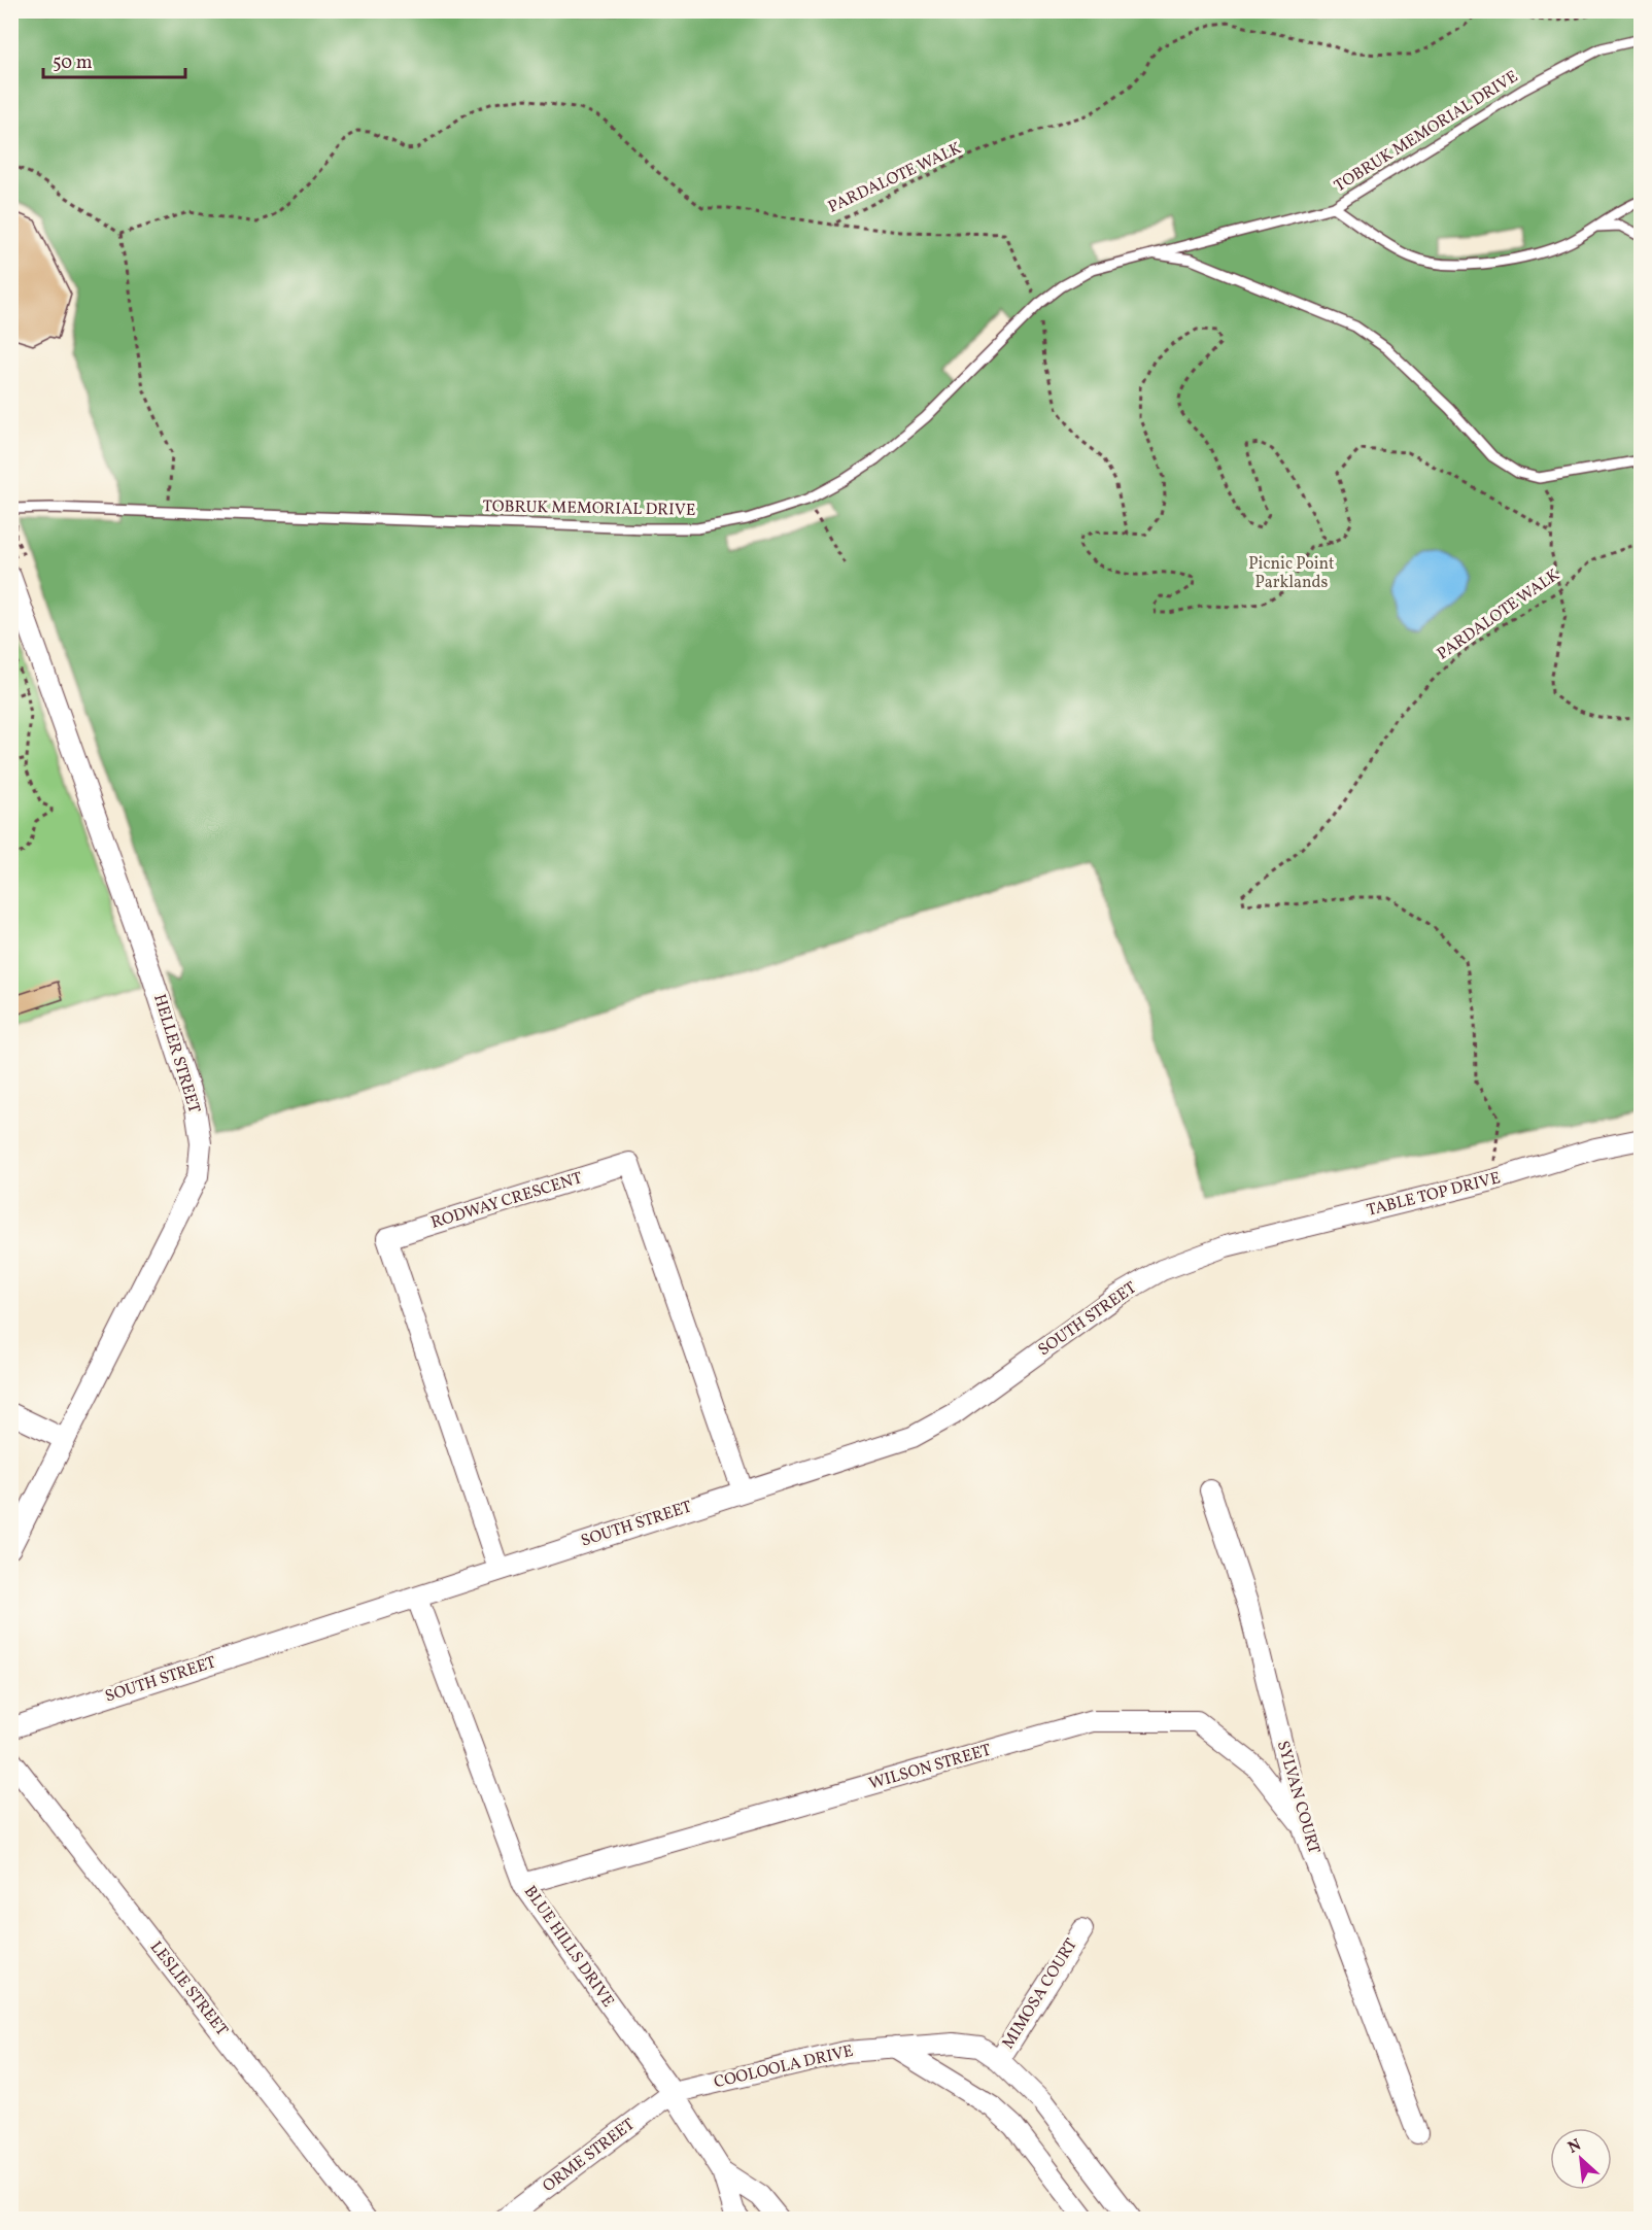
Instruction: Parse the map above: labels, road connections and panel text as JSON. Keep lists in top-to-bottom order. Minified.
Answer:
{"streets":{"street":["HELLER STREET","TABLE TOP DRIVE","RODWAY CRESCENT","SOUTH STREET","WILSON STREET","SYLVAN COURT","BLUE HILLS DRIVE","LESLIE STREET","MIMOSA COURT","COOLOOLA DRIVE","ORME STREET"],"lane":["TOBRUK MEMORIAL DRIVE"],"path":["PARDALOTE WALK"]},"crossings":[["PARDALOTE WALK","TABLE TOP DRIVE"],["TABLE TOP DRIVE","SOUTH STREET"],["RODWAY CRESCENT","SOUTH STREET"],["SOUTH STREET","BLUE HILLS DRIVE"],["WILSON STREET","SYLVAN COURT"],["WILSON STREET","BLUE HILLS DRIVE"],["BLUE HILLS DRIVE","COOLOOLA DRIVE"],["BLUE HILLS DRIVE","ORME STREET"],["MIMOSA COURT","COOLOOLA DRIVE"],["COOLOOLA DRIVE","ORME STREET"]],"parks":["Picnic Point Parklands"],"scale_bar":"50 m","north":"top left"}
